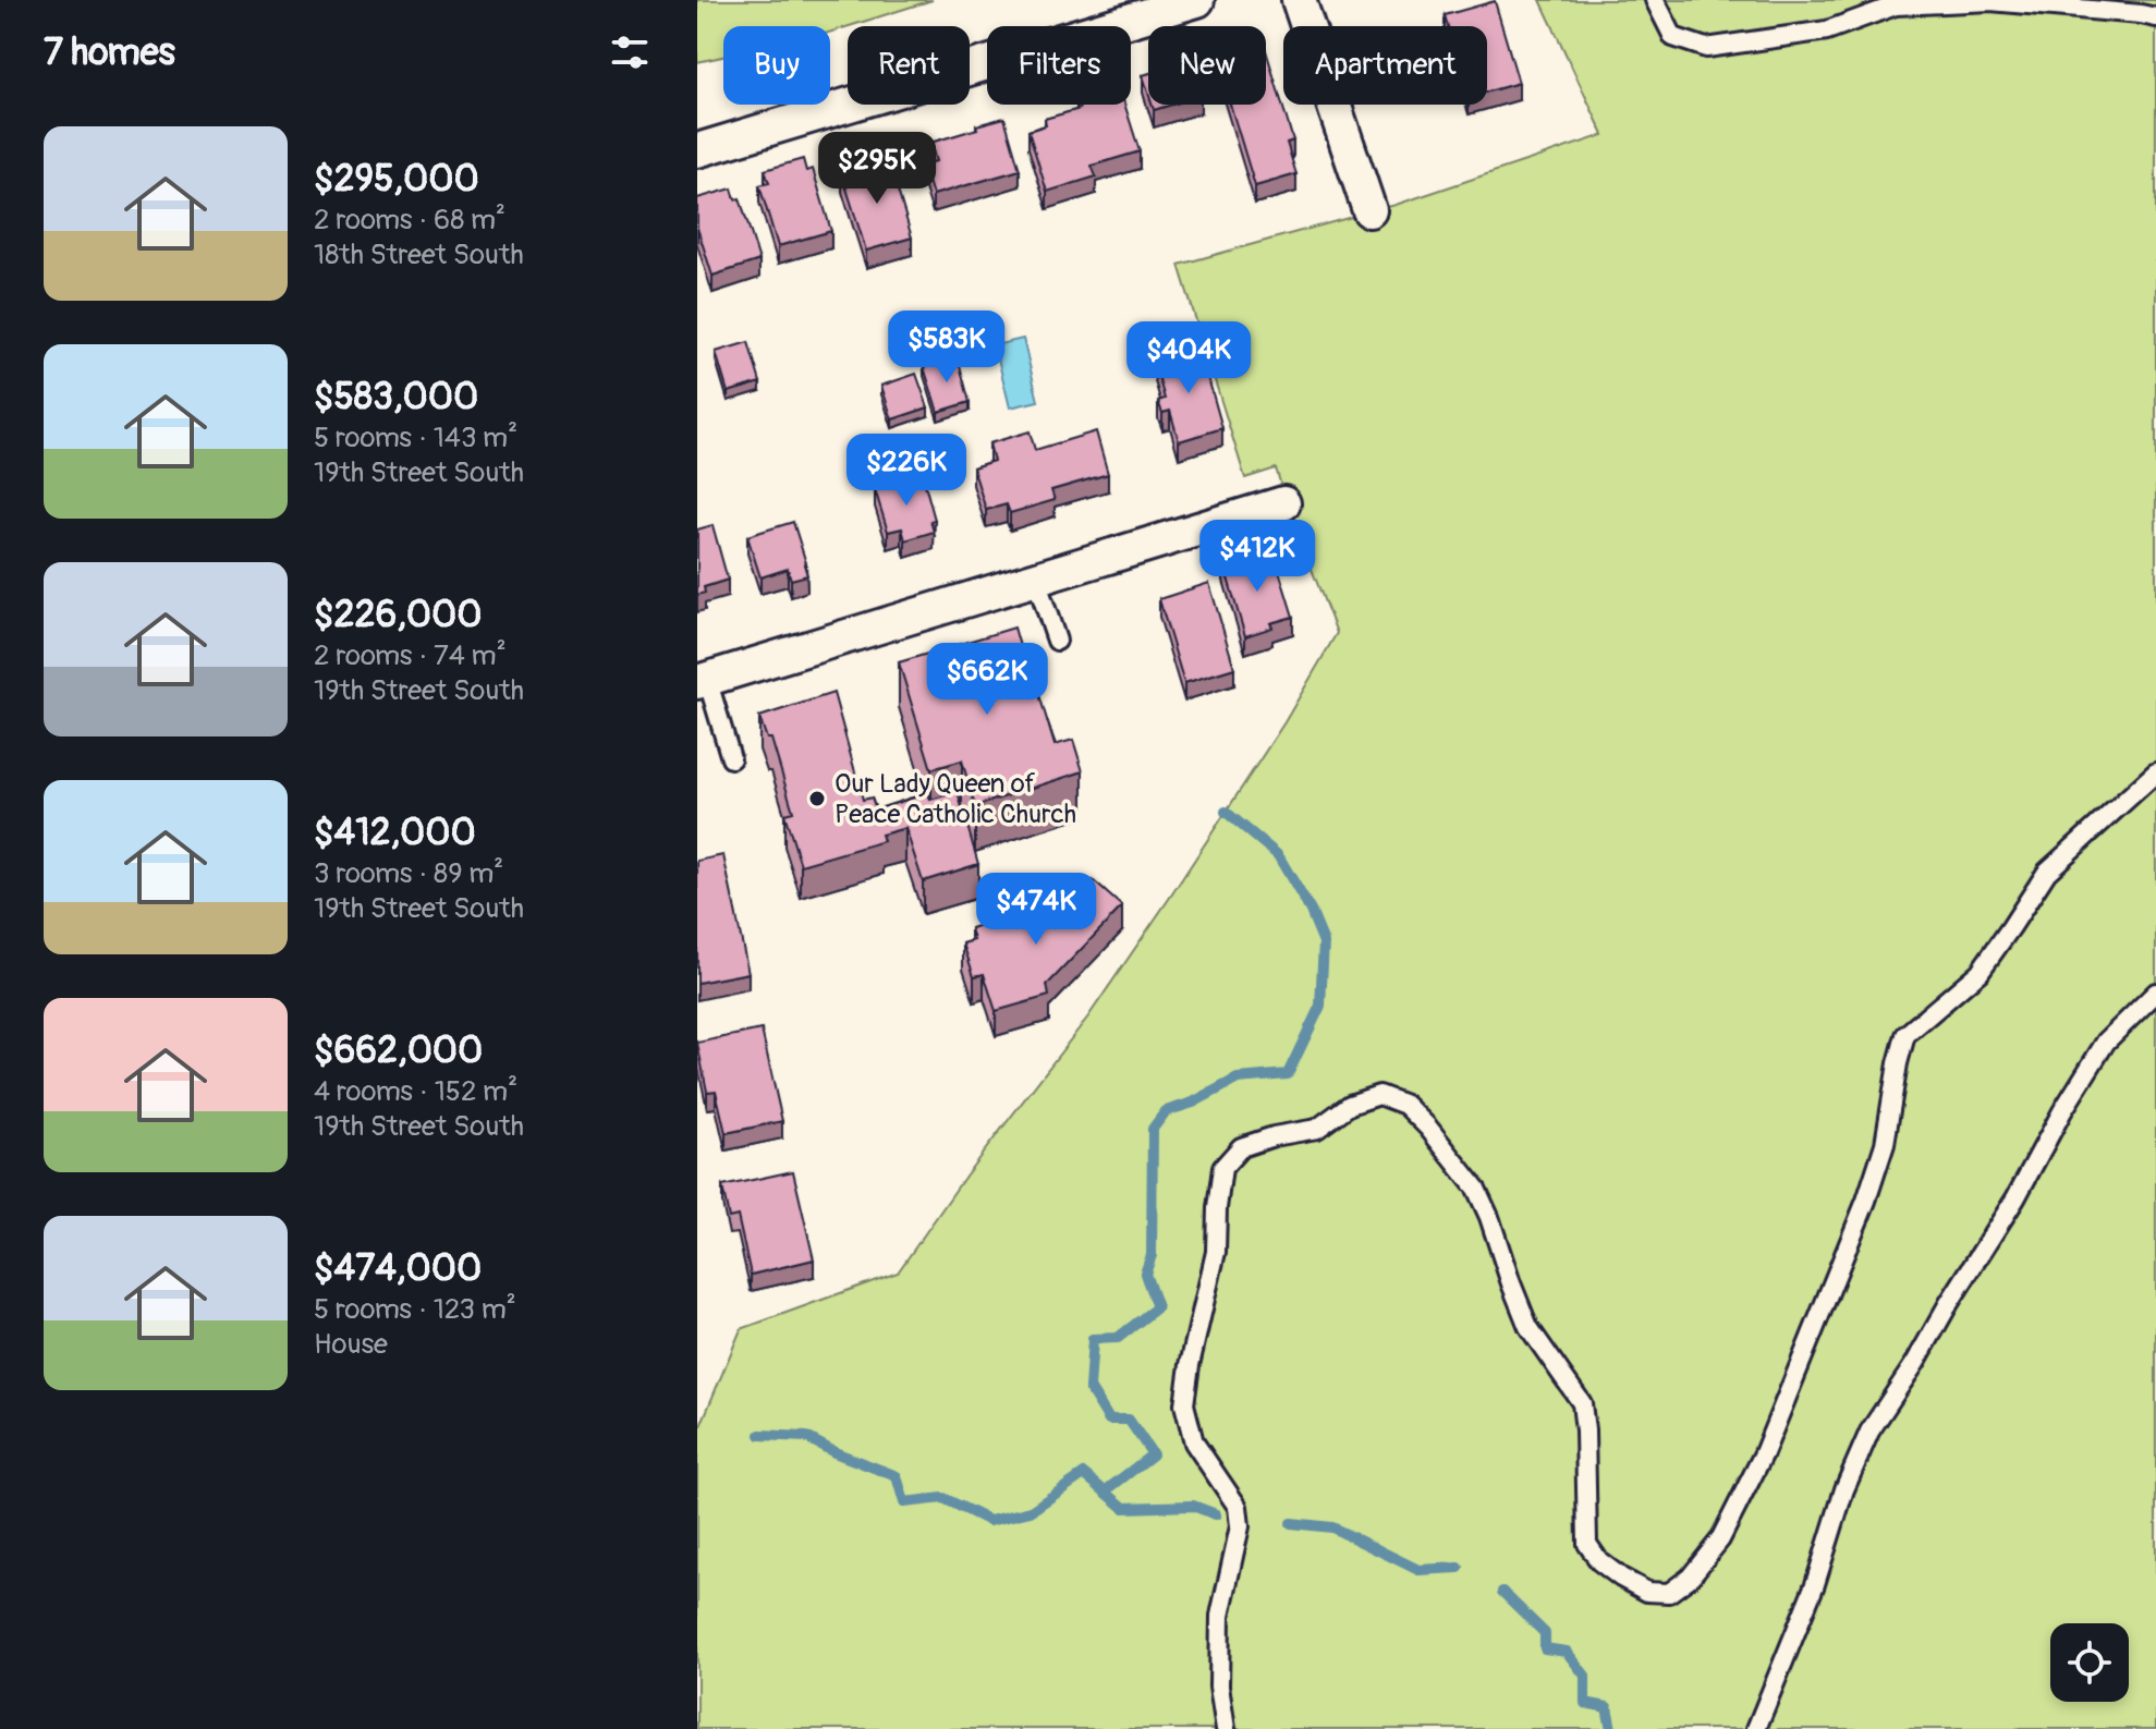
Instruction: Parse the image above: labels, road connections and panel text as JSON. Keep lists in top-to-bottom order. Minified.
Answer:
{"places":["Our Lady Queen of Peace Catholic Church"],"page":{"heading":"7 homes","chip":["Buy","Rent","Filters","New","Apartment"],"list":[{"name":"$295,000","note":"2 rooms · 68 m² · 18th Street South"},{"name":"$583,000","note":"5 rooms · 143 m² · 19th Street South"},{"name":"$226,000","note":"2 rooms · 74 m² · 19th Street South"},{"name":"$412,000","note":"3 rooms · 89 m² · 19th Street South"},{"name":"$662,000","note":"4 rooms · 152 m² · 19th Street South"},{"name":"$474,000","note":"5 rooms · 123 m² · House"}],"price":["$295K","$583K","$404K","$226K","$412K","$662K","$474K"]}}
